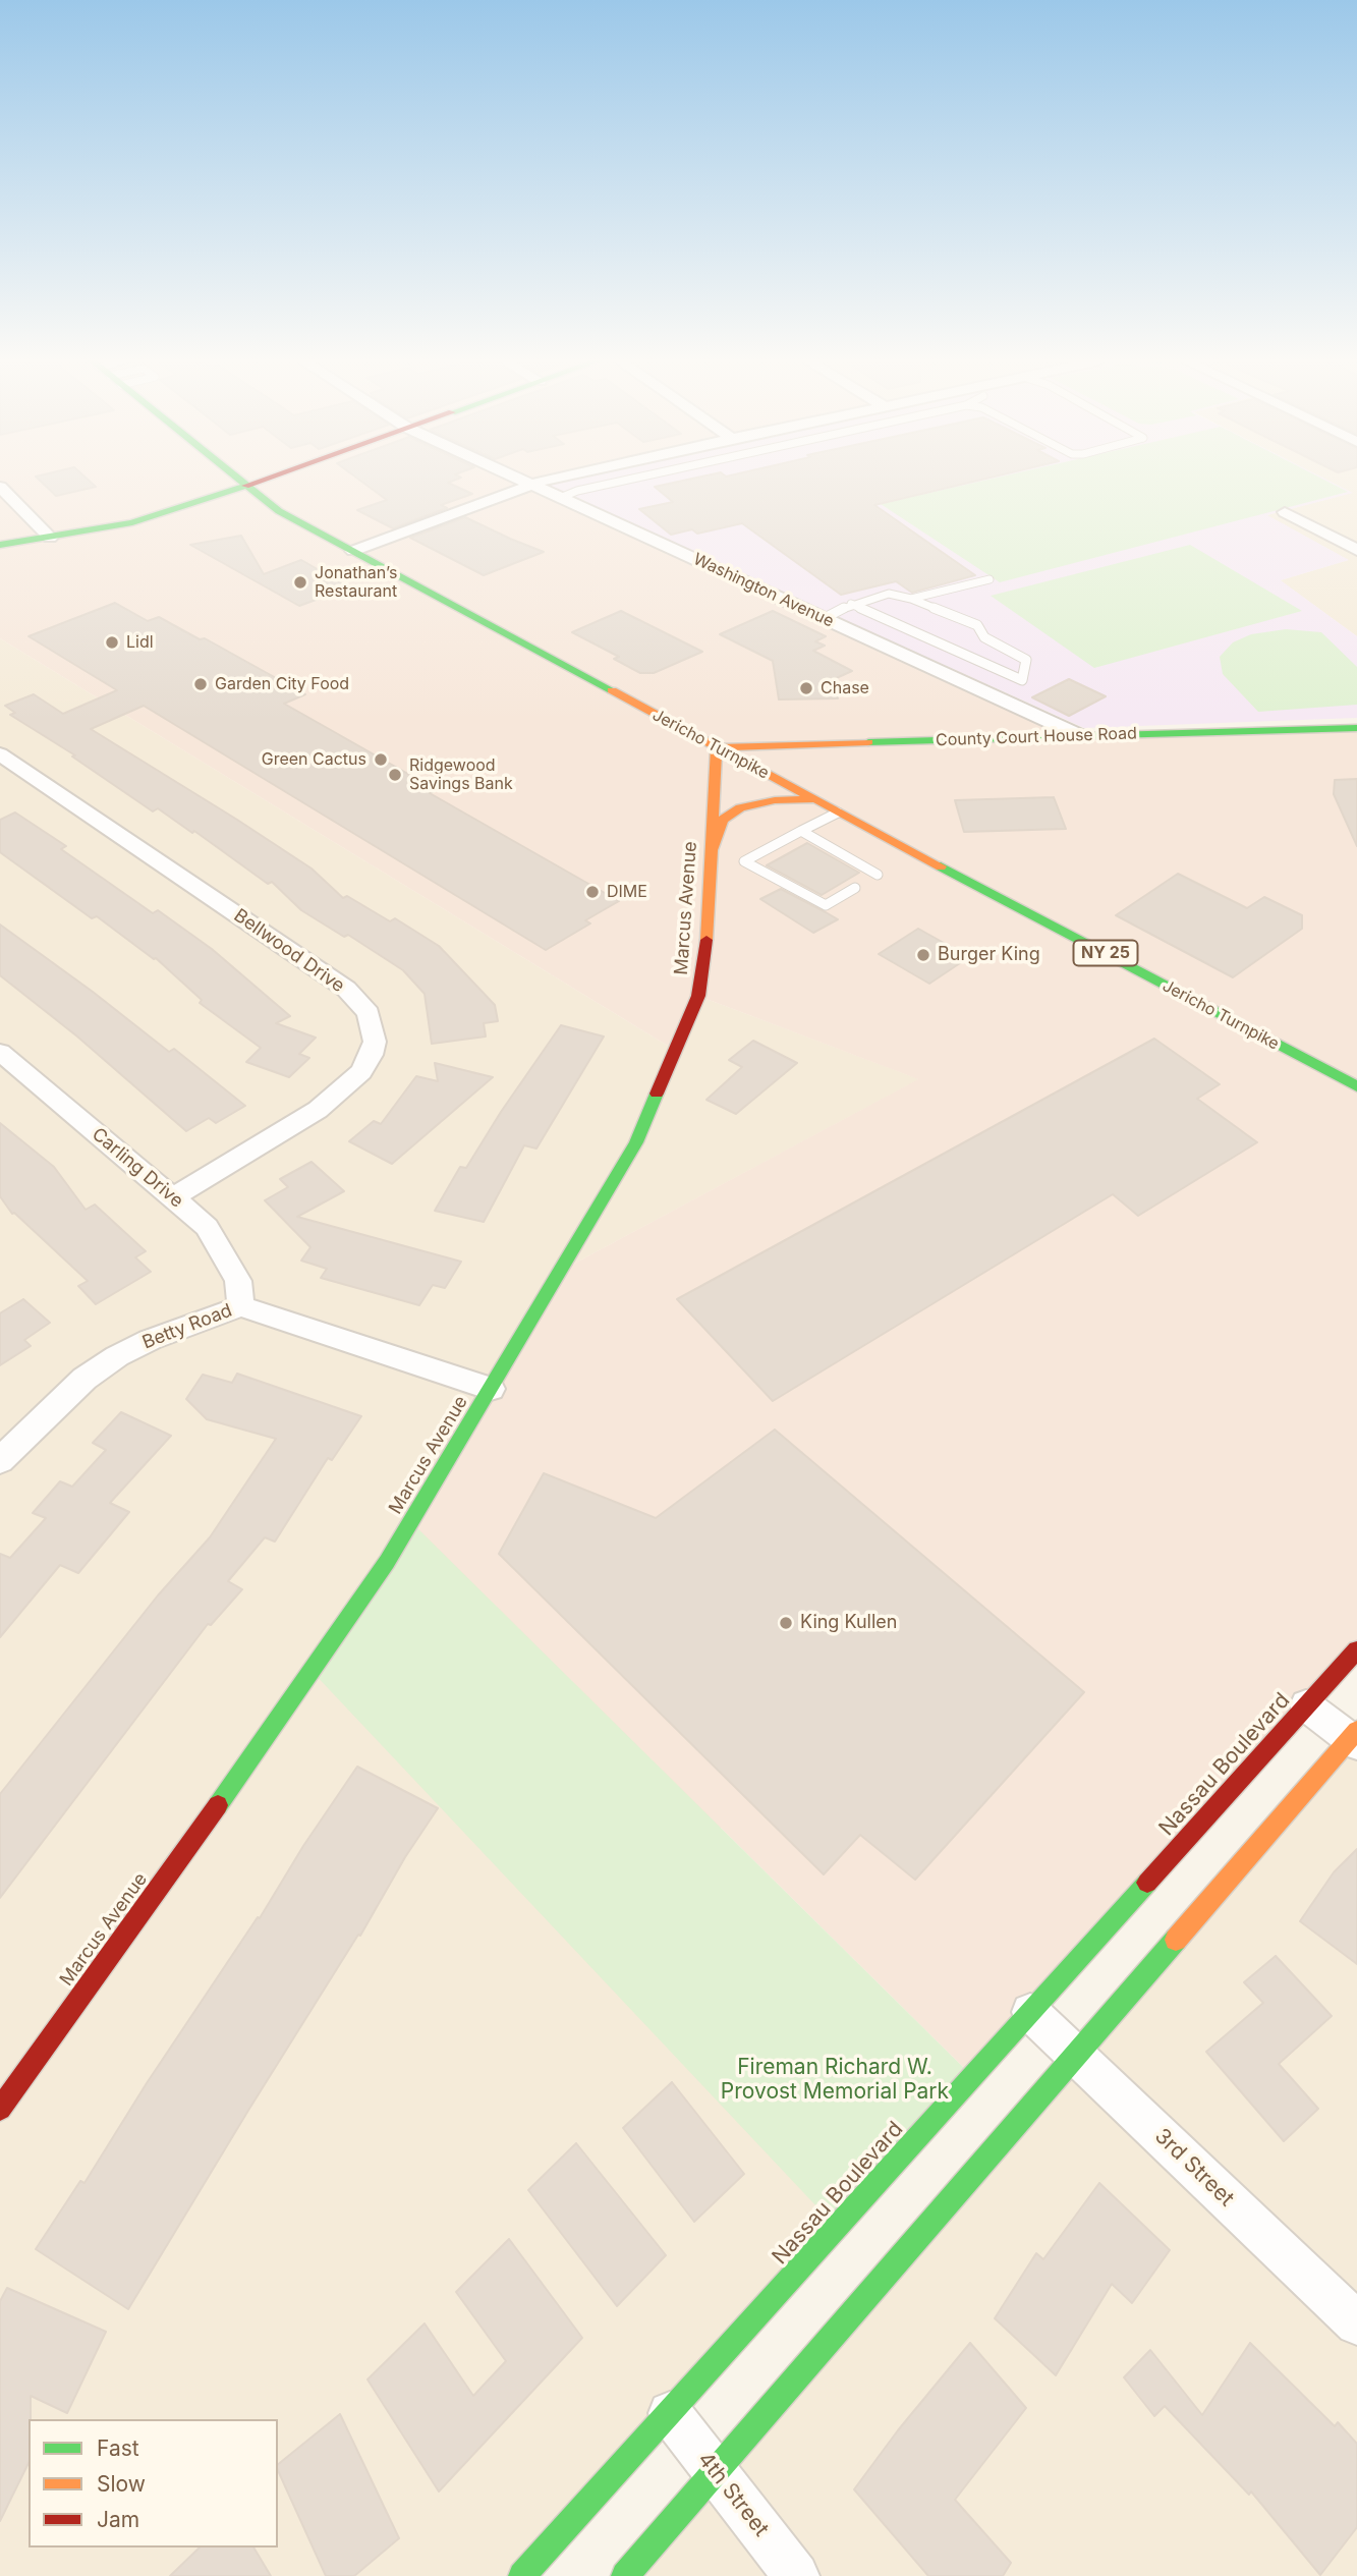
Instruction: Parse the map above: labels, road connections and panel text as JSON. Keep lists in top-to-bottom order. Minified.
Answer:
{"streets":{"main road":["County Court House Road","Jericho Turnpike","Marcus Avenue","NY 25","Nassau Boulevard"],"street":["Washington Avenue","Bellwood Drive","Carling Drive","Betty Road","3rd Street","4th Street"]},"crossings":[["Washington Avenue","County Court House Road"],["County Court House Road","Jericho Turnpike"],["County Court House Road","Marcus Avenue"],["Jericho Turnpike","Marcus Avenue"],["Marcus Avenue","Betty Road"],["Bellwood Drive","Carling Drive"],["Carling Drive","Betty Road"],["Nassau Boulevard","3rd Street"],["Nassau Boulevard","4th Street"]],"parks":["Fireman Richard W. Provost Memorial Park"],"places":["Jonathan’s Restaurant","Lidl","Garden City Food","Chase","Green Cactus","Ridgewood Savings Bank","DIME","Burger King","King Kullen"],"legend":["Fast","Slow","Jam"]}
